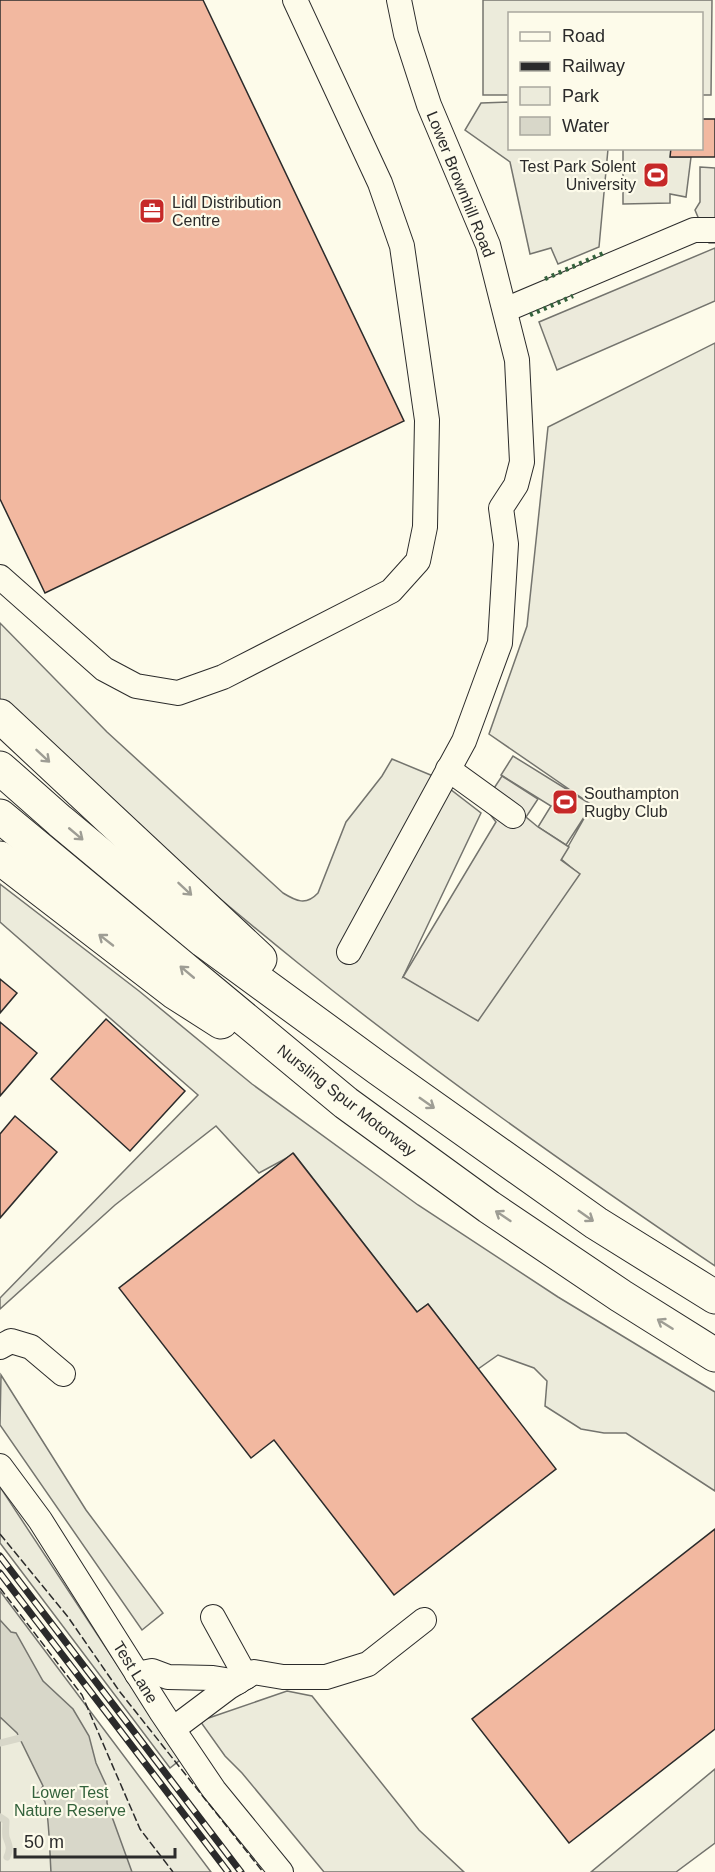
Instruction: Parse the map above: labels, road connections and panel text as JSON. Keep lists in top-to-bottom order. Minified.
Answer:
{"streets":{"highway":["Nursling Spur Motorway"],"street":["Lower Brownhill Road","Test Lane"]},"parks":["Lower Test Nature Reserve"],"places":{"sports":["Test Park Solent University","Southampton Rugby Club"],"office":["Lidl Distribution Centre"]},"legend":["Road","Railway","Park","Water"],"scale_bar":"50 m"}
